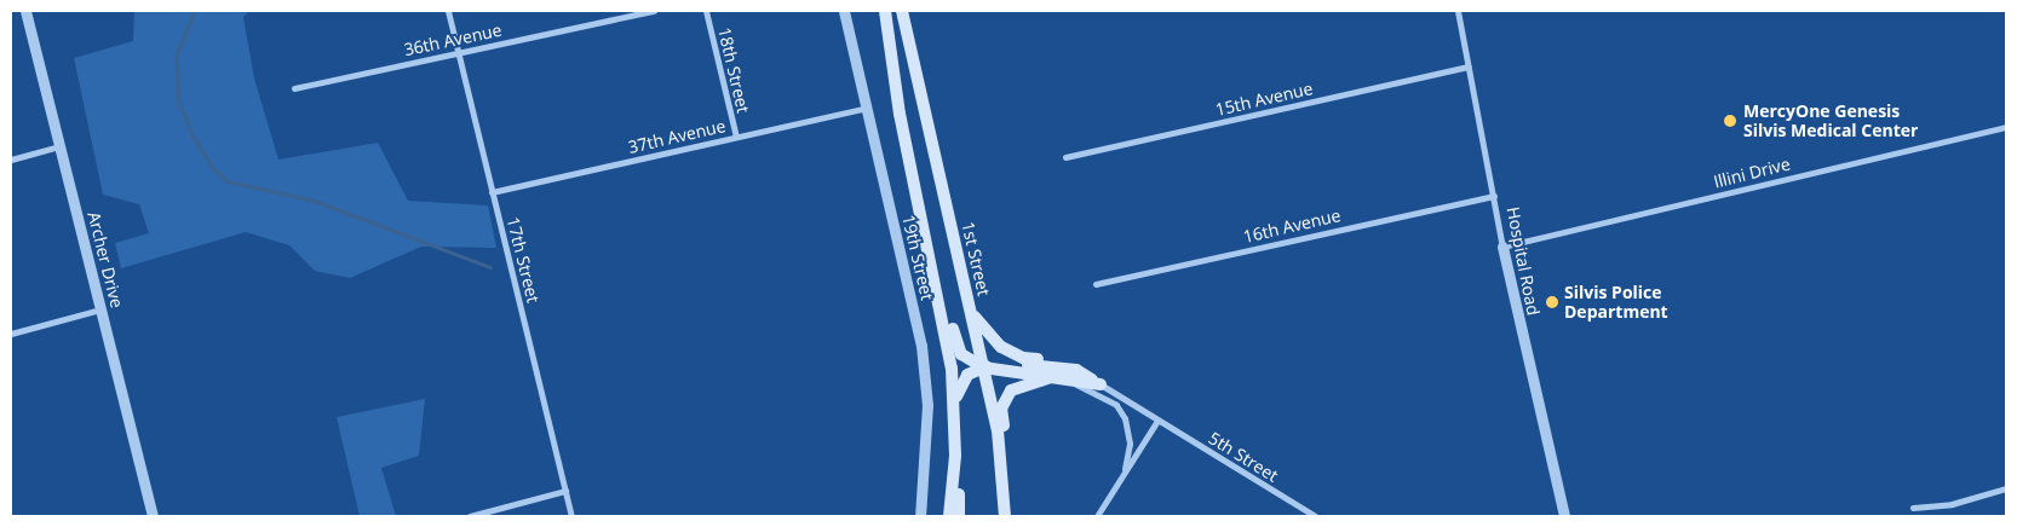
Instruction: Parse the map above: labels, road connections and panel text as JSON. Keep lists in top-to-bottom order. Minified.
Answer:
{"streets":{"main road":["19th Street","1st Street"],"street":["36th Avenue","18th Street","15th Avenue","37th Avenue","Illini Drive","16th Avenue","Archer Drive","17th Street","Hospital Road","5th Street"]},"crossings":[["36th Avenue","17th Street"],["18th Street","37th Avenue"],["15th Avenue","Hospital Road"],["37th Avenue","19th Street"],["37th Avenue","17th Street"],["Illini Drive","Hospital Road"],["16th Avenue","Hospital Road"]],"places":["MercyOne Genesis Silvis Medical Center","Silvis Police Department"]}
